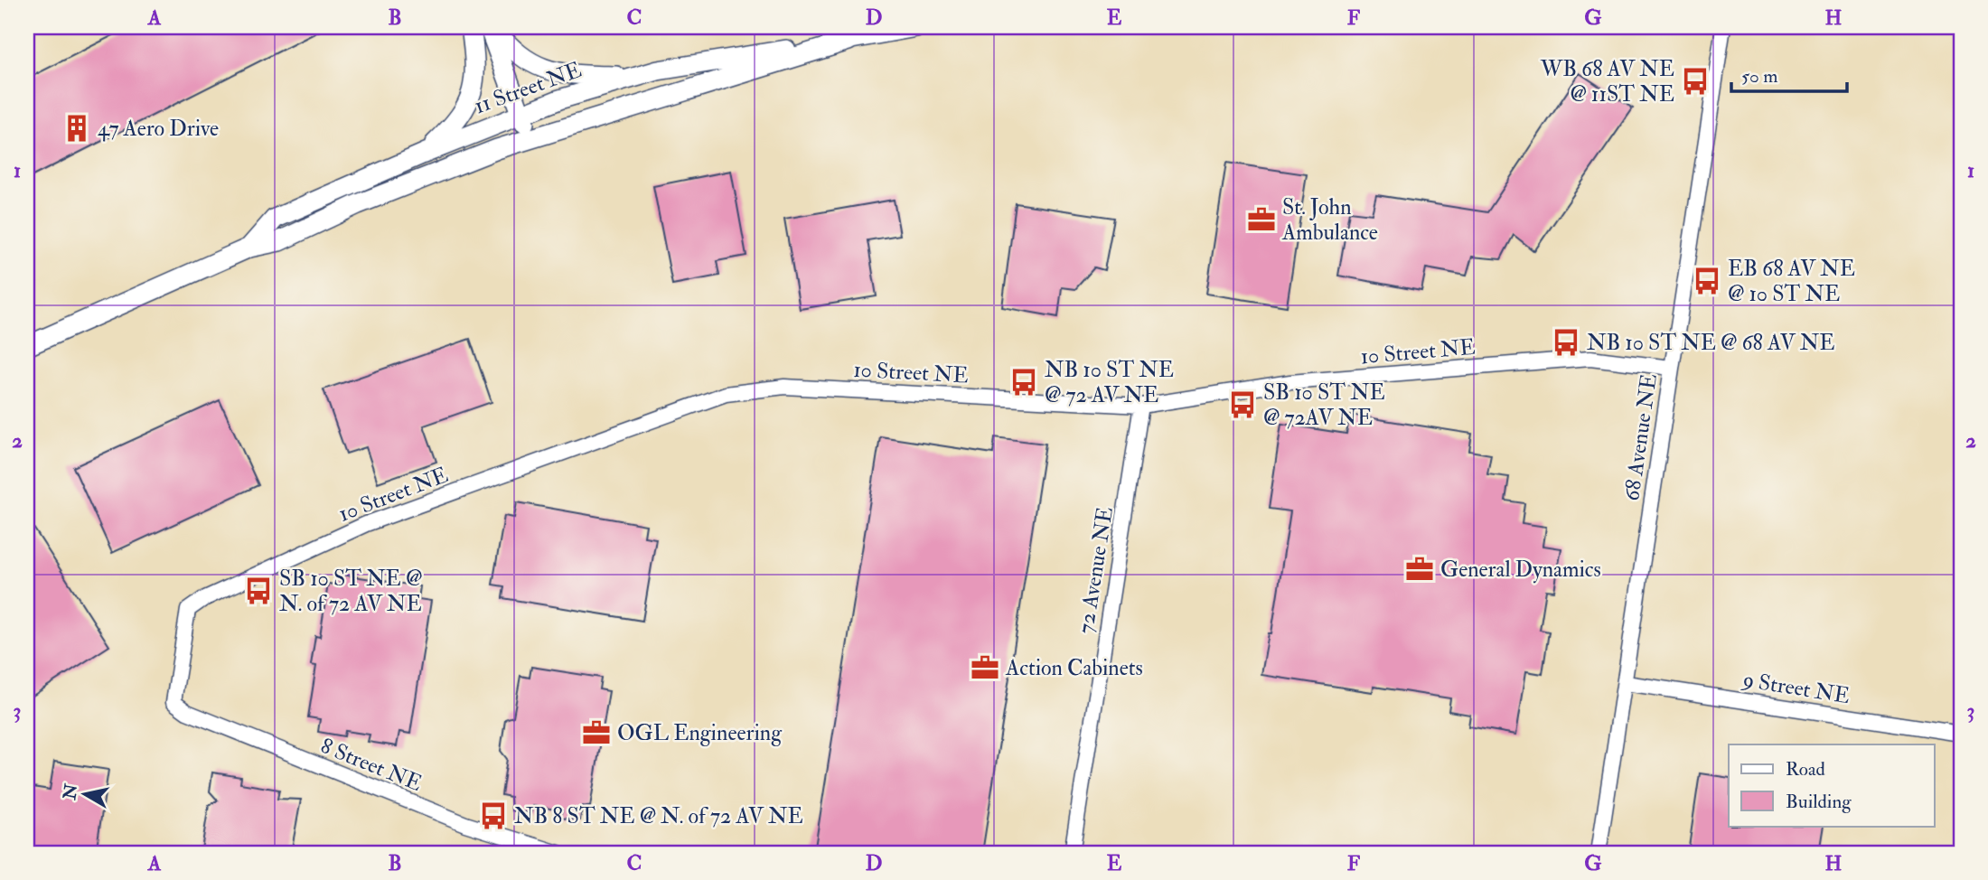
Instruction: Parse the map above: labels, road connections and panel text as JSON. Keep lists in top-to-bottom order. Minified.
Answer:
{"streets":{"street":["11 Street NE","10 Street NE","68 Avenue NE","72 Avenue NE","9 Street NE","8 Street NE"]},"crossings":[["10 Street NE","68 Avenue NE"],["10 Street NE","72 Avenue NE"],["10 Street NE","8 Street NE"],["68 Avenue NE","9 Street NE"]],"places":{"bus stop":["WB 68 AV NE @ 11ST NE","EB 68 AV NE @ 10 ST NE","NB 10 ST NE @ 68 AV NE","NB 10 ST NE @ 72 AV NE","SB 10 ST NE @ 72AV NE","SB 10 ST NE @ N. of 72 AV NE","NB 8 ST NE @ N. of 72 AV NE"],"building":["47 Aero Drive"],"office":["St. John Ambulance","General Dynamics","Action Cabinets","OGL Engineering"]},"legend":["Road","Building"],"scale_bar":"50 m","north":"left","grid":{"columns":["A","B","C","D","E","F","G","H"],"rows":["1","2","3"]}}
